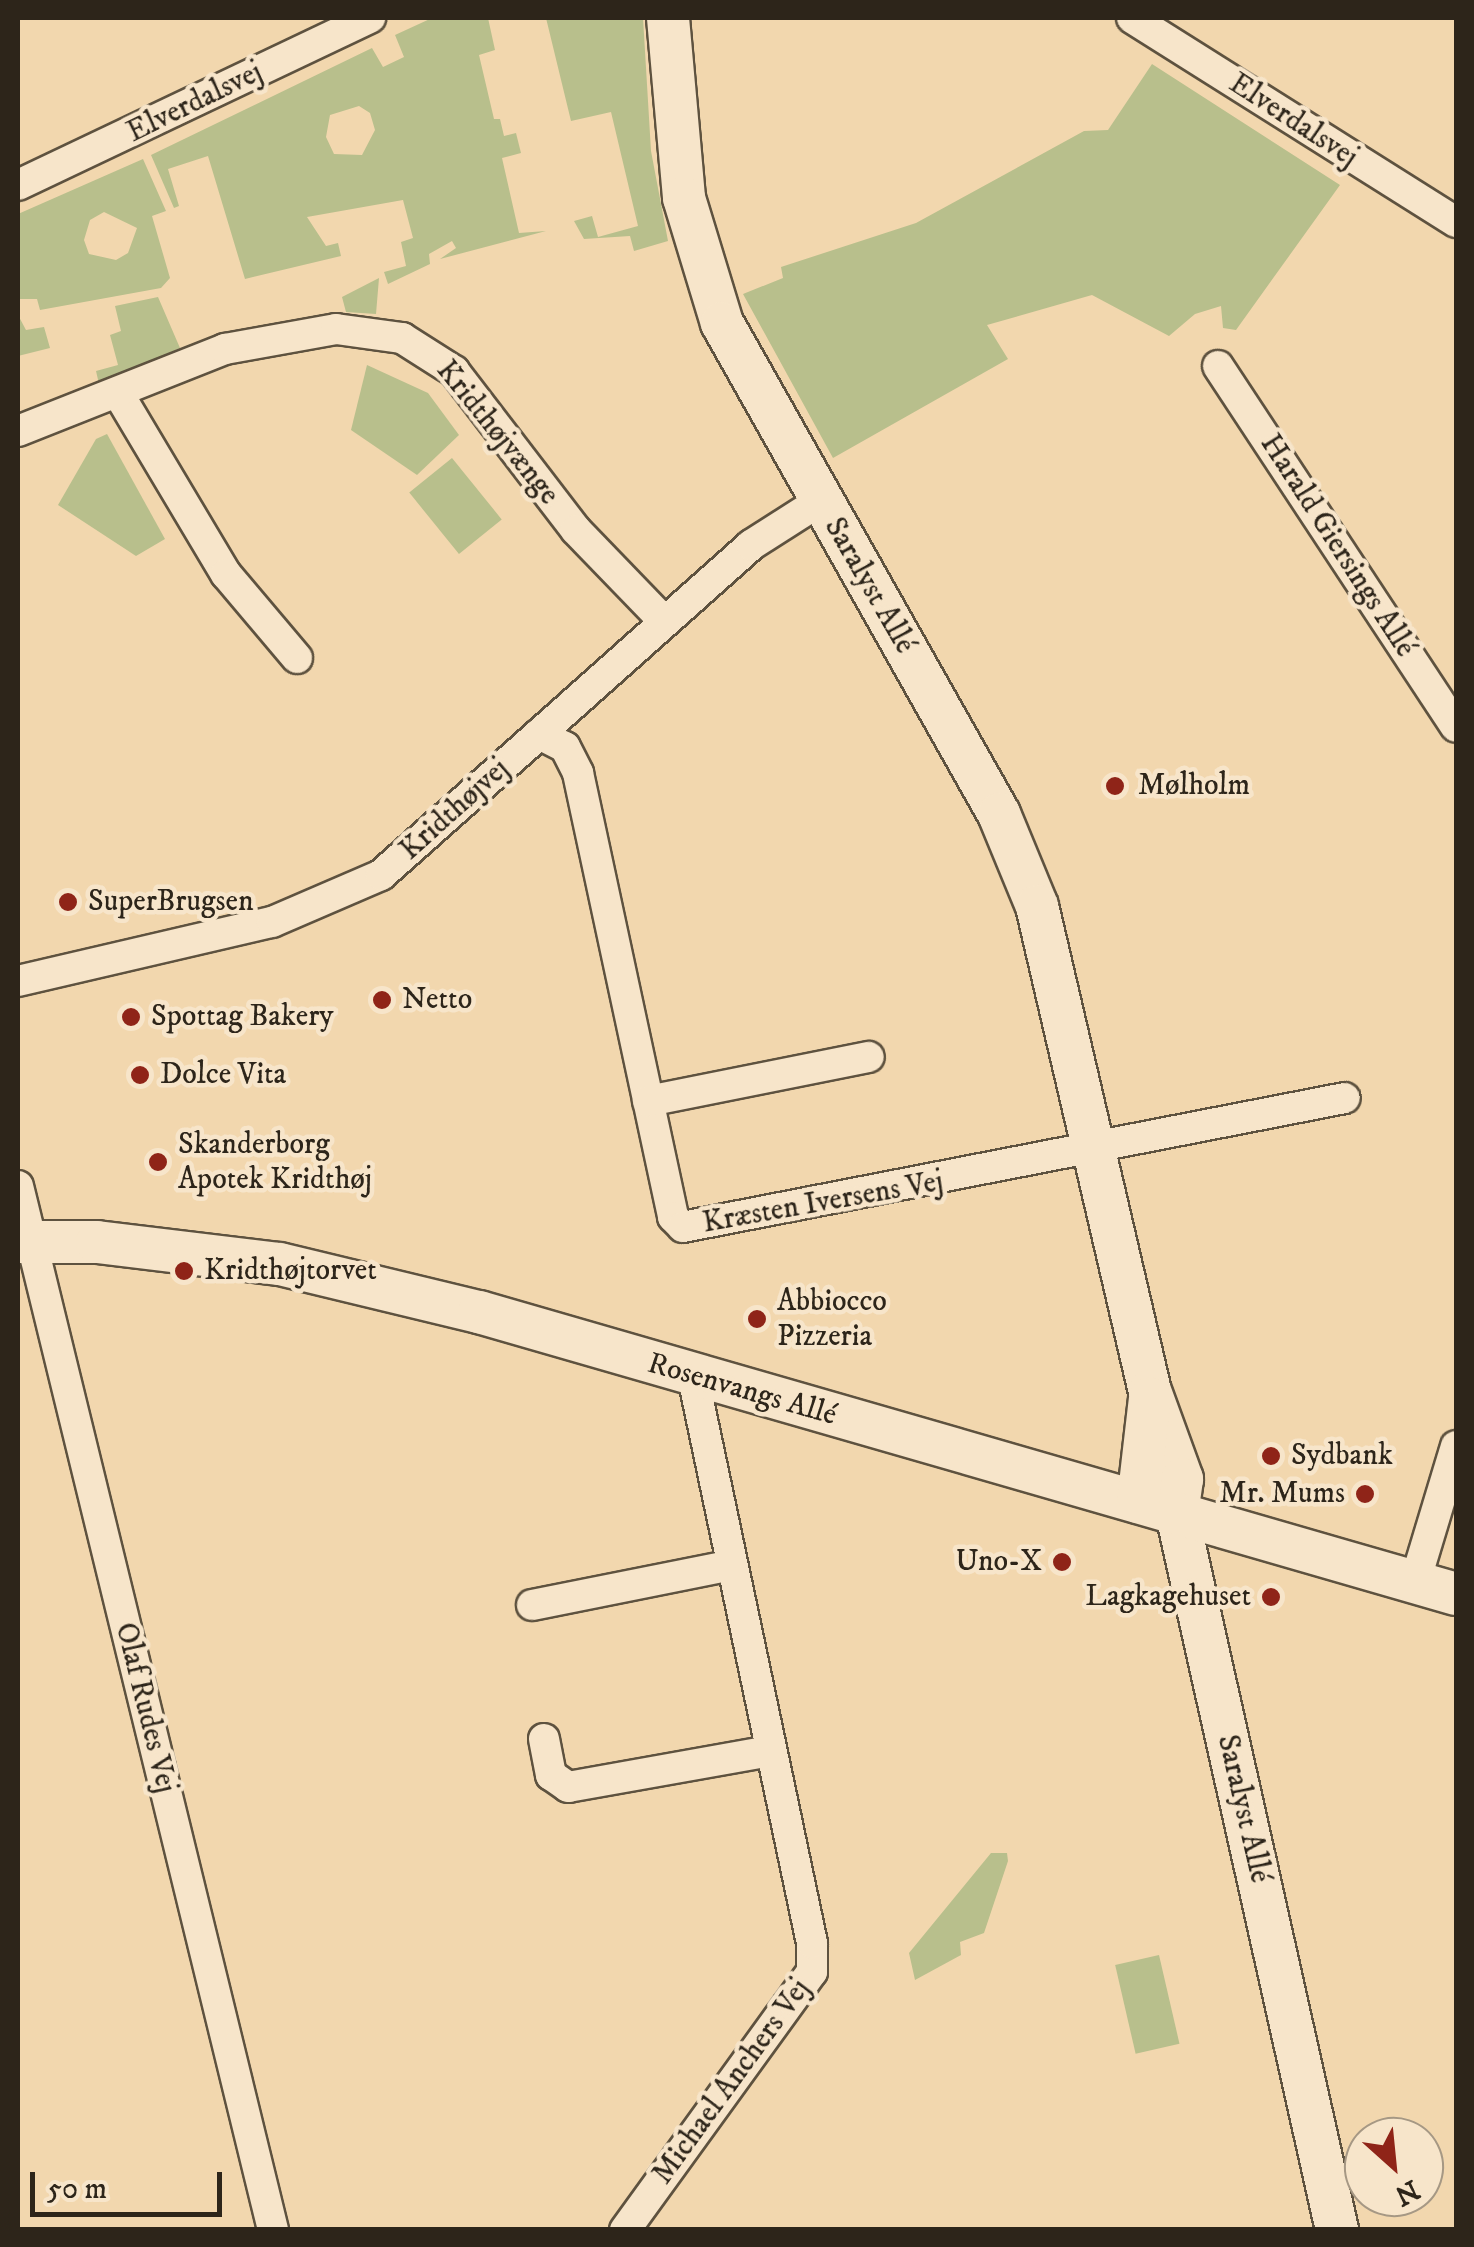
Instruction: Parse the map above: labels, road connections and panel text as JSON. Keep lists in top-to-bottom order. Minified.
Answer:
{"streets":{"street":["Elverdalsvej","Kridthøjvænge","Harald Giersings Allé","Saralyst Allé","Kridthøjvej","Kræsten Iversens Vej","Rosenvangs Allé","Olaf Rudes Vej","Michael Anchers Vej"]},"crossings":[["Kridthøjvænge","Kridthøjvej"],["Saralyst Allé","Kridthøjvej"],["Saralyst Allé","Kræsten Iversens Vej"],["Saralyst Allé","Rosenvangs Allé"],["Kridthøjvej","Kræsten Iversens Vej"],["Rosenvangs Allé","Olaf Rudes Vej"],["Rosenvangs Allé","Michael Anchers Vej"]],"places":["Mølholm","SuperBrugsen","Netto","Spottag Bakery","Dolce Vita","Skanderborg Apotek Kridthøj","Kridthøjtorvet","Abbiocco Pizzeria","Sydbank","Mr. Mums","Uno-X","Lagkagehuset"],"scale_bar":"50 m","north":"bottom right"}
